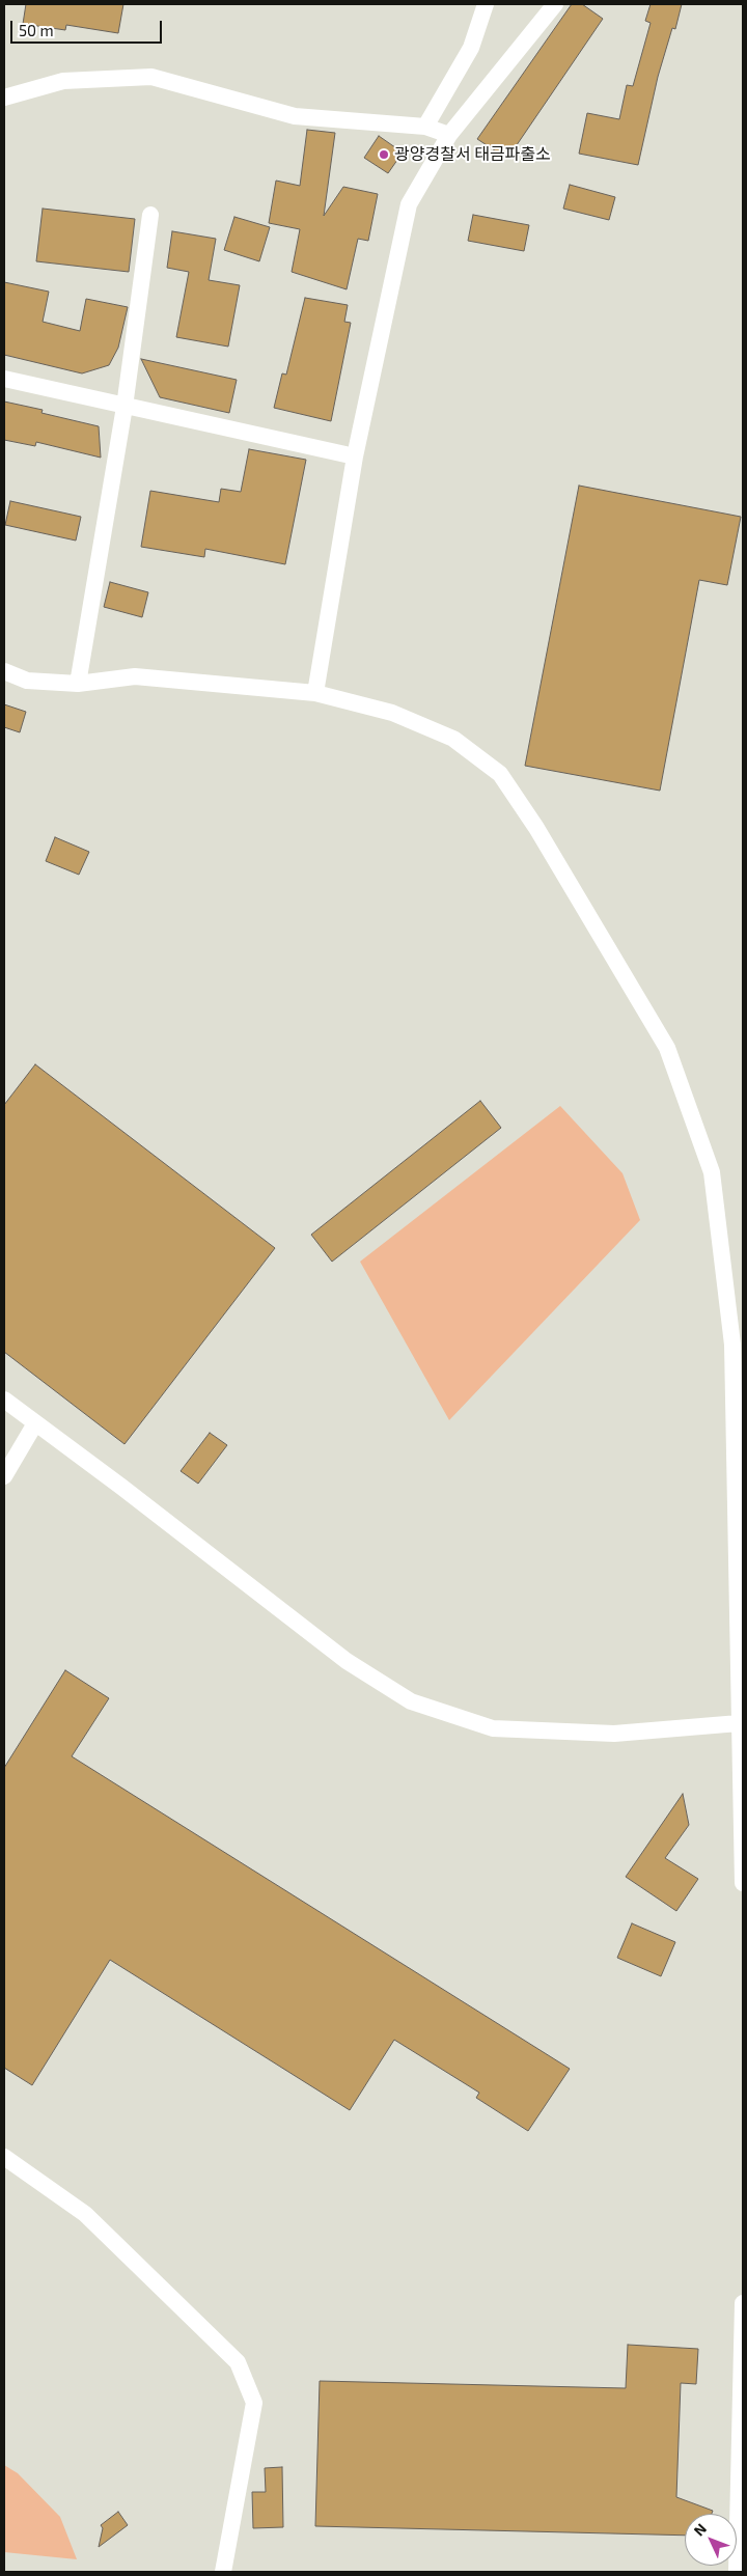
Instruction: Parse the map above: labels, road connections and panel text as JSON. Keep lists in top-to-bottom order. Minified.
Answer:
{"places":["광양경찰서 태금파출소"],"scale_bar":"50 m","north":"top left"}
